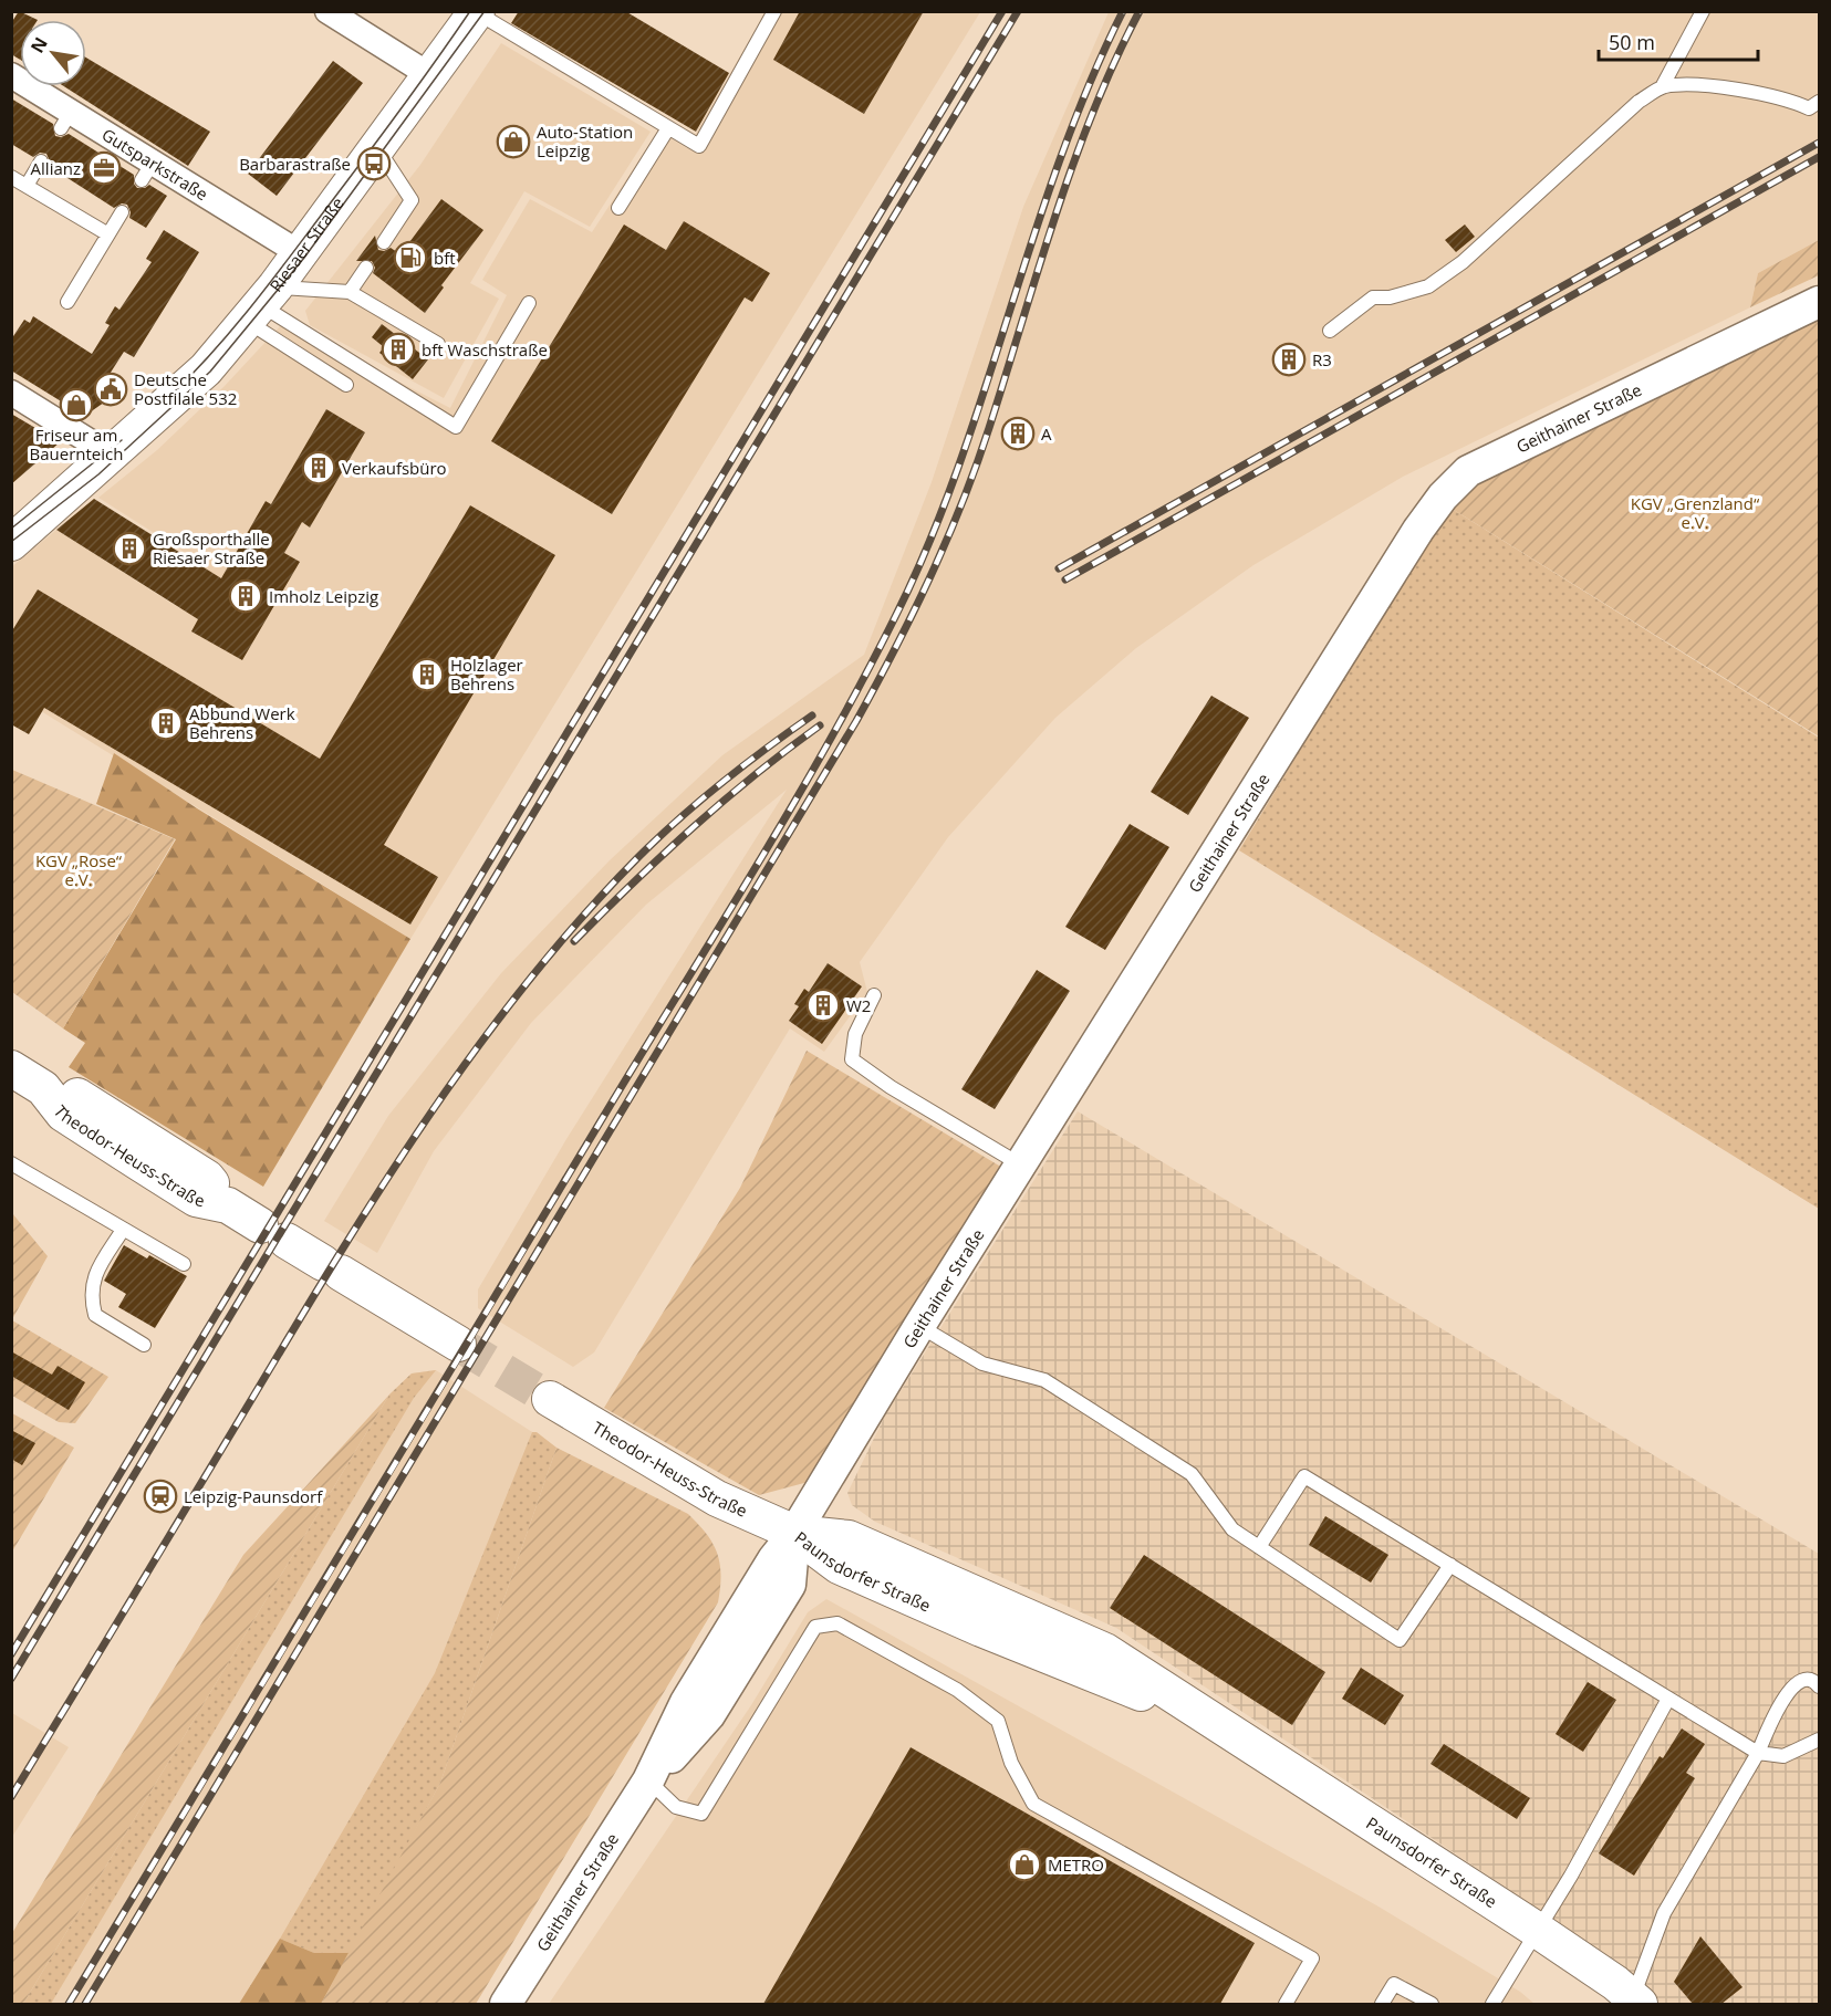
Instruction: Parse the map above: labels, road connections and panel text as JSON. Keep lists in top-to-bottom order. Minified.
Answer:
{"streets":{"main road":["Riesaer Straße","Theodor-Heuss-Straße","Paunsdorfer Straße"],"street":["Gutsparkstraße","Geithainer Straße"]},"crossings":[["Gutsparkstraße","Riesaer Straße"],["Geithainer Straße","Theodor-Heuss-Straße"],["Geithainer Straße","Paunsdorfer Straße"],["Theodor-Heuss-Straße","Paunsdorfer Straße"]],"parks":["KGV „Grenzland“ e.V.","KGV „Rose“ e.V."],"places":{"shop":["Auto-Station Leipzig","Friseur am Bauernteich","METRO"],"bus stop":["Barbarastraße"],"office":["Allianz"],"fuel station":["bft"],"building":["bft Waschstraße","R3","A","Verkaufsbüro","Großsporthalle Riesaer Straße","Imholz Leipzig","Holzlager Behrens","Abbund Werk Behrens","W2"],"public building":["Deutsche Postfilale 532"],"station":["Leipzig-Paunsdorf"]},"scale_bar":"50 m","north":"top left"}
